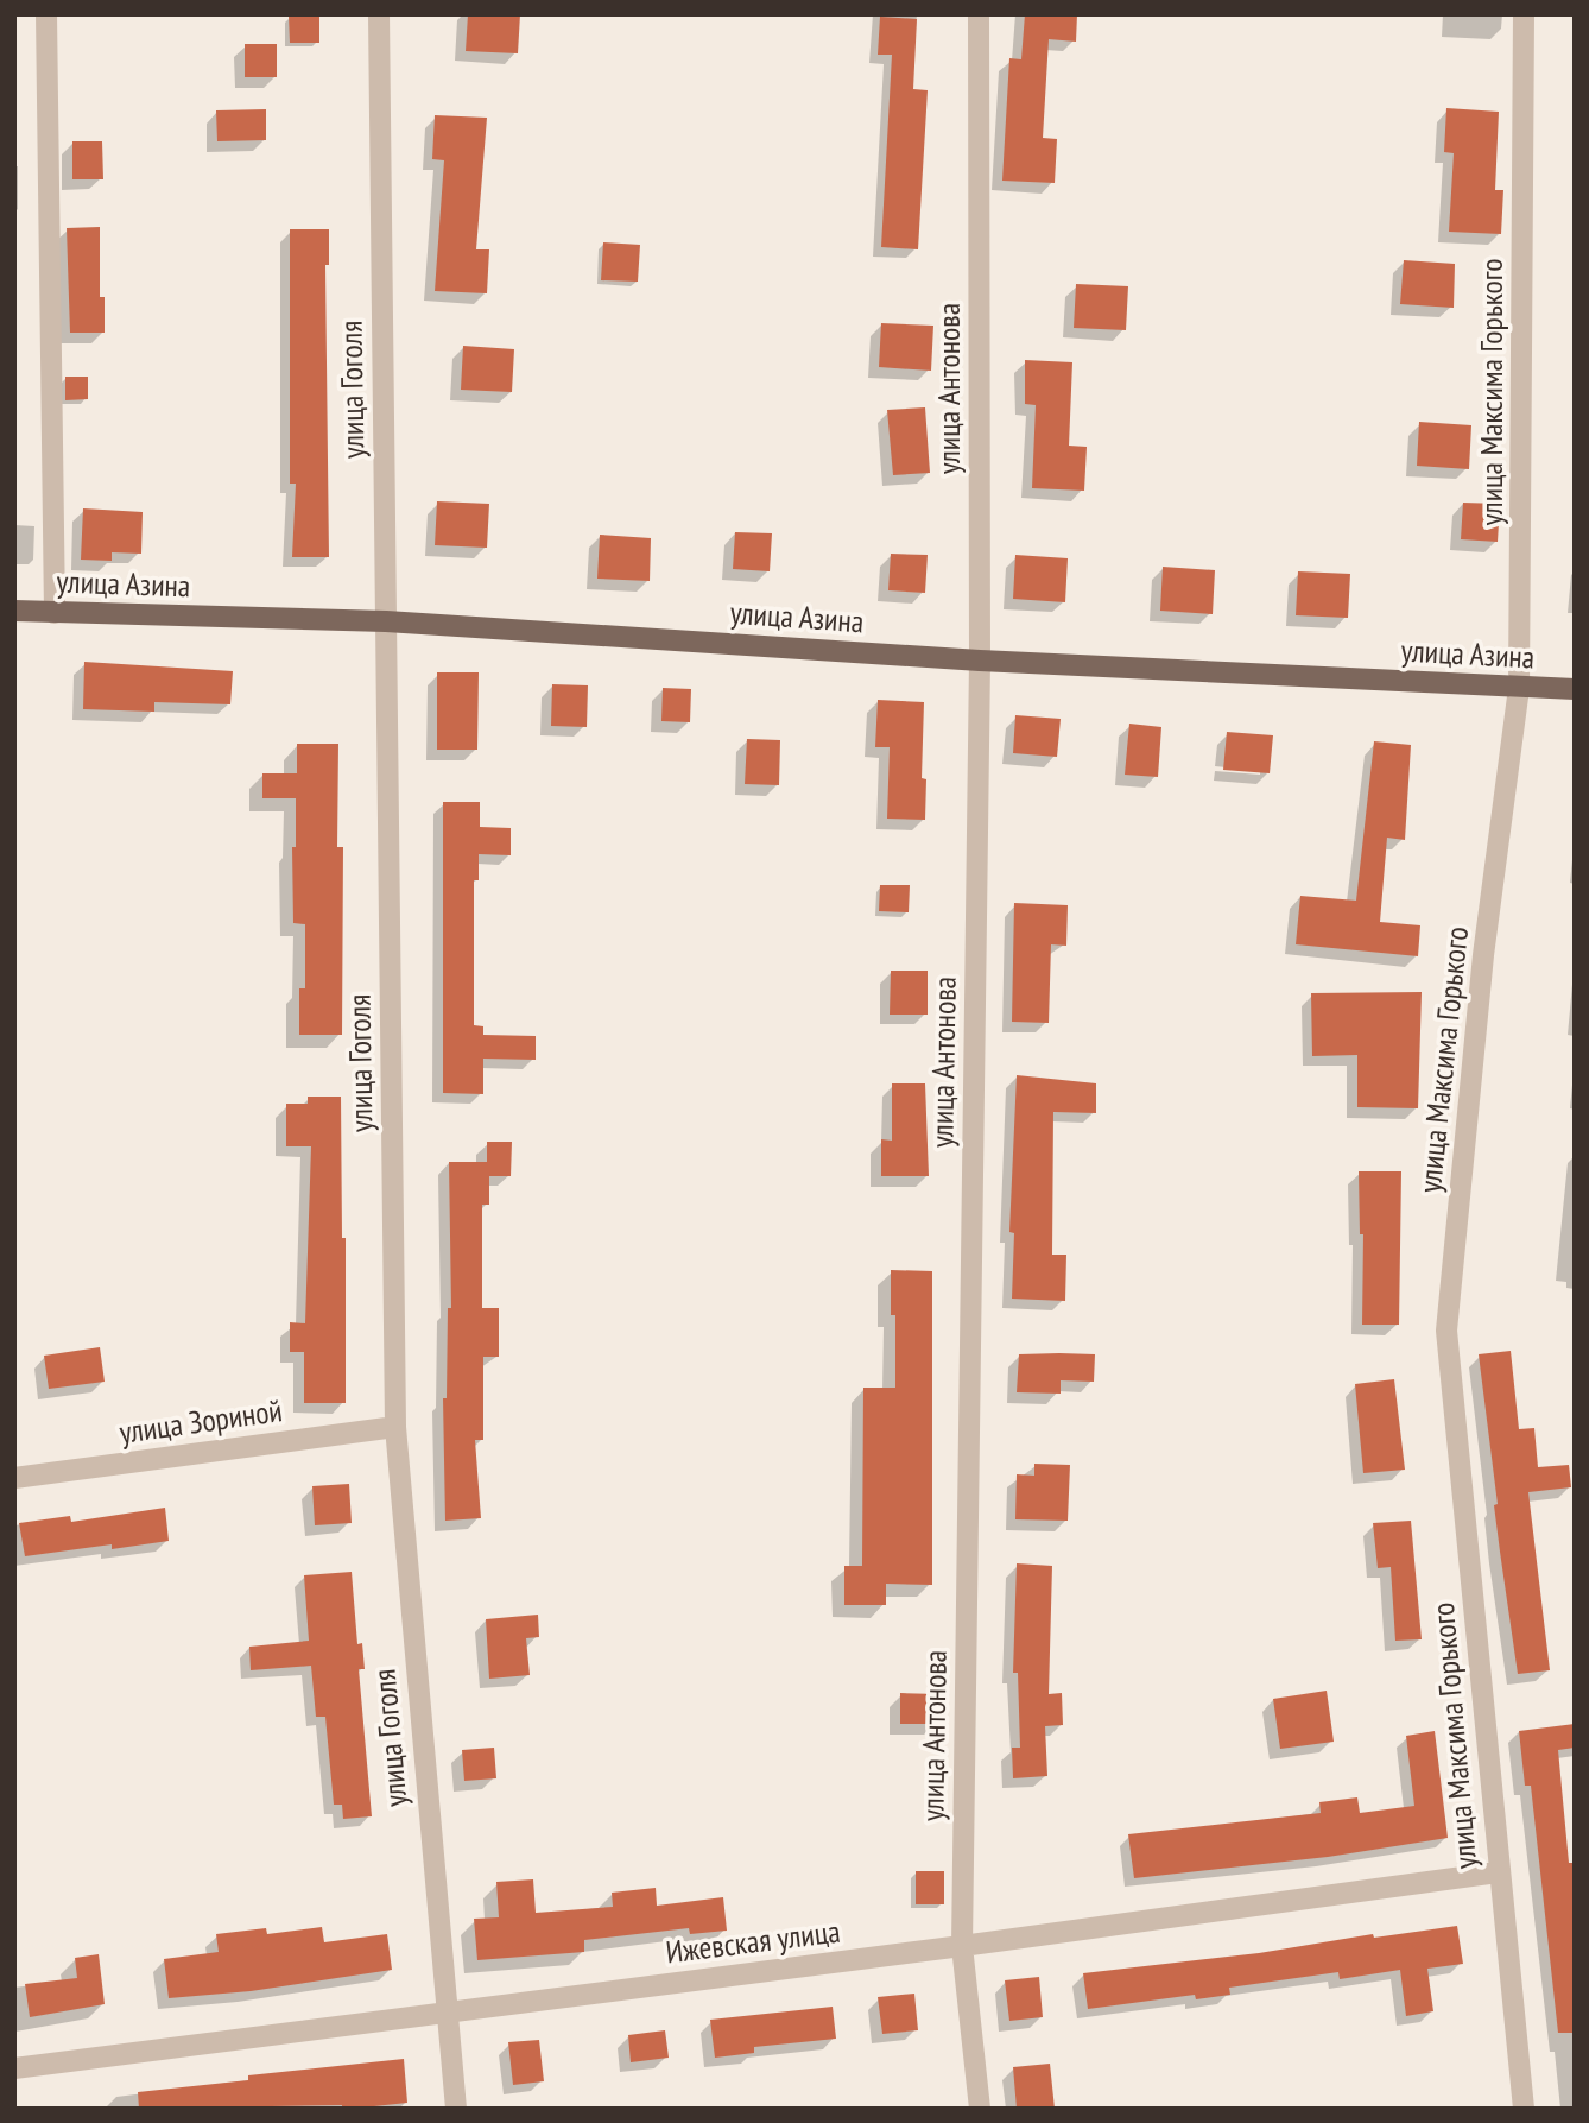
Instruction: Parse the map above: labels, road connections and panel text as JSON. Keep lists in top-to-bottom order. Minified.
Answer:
{"streets":{"main road":["улица Азина"],"street":["улица Антонова","улица Гоголя","улица Максима Горького","улица Зориной","Ижевская улица"]},"crossings":[["улица Антонова","улица Азина"],["улица Антонова","Ижевская улица"],["улица Гоголя","улица Азина"],["улица Гоголя","улица Зориной"],["улица Гоголя","Ижевская улица"],["улица Максима Горького","улица Азина"],["улица Максима Горького","Ижевская улица"]]}
